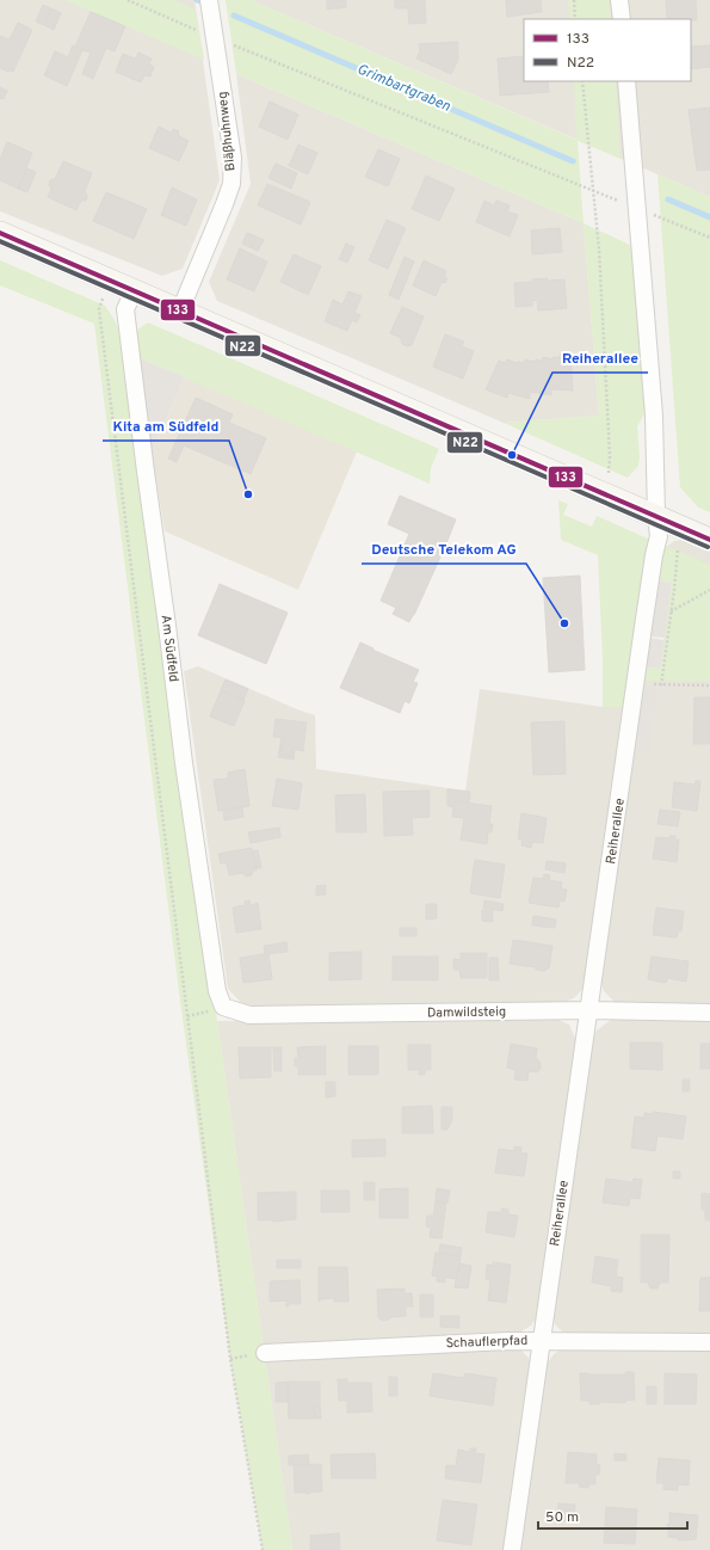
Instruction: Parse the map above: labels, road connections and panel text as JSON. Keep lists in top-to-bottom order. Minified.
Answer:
{"streets":{"street":["Bläßhuhnweg","Am Südfeld","Reiherallee","Damwildsteig","Schauflerpfad"]},"crossings":[["Am Südfeld","Damwildsteig"],["Reiherallee","Damwildsteig"],["Reiherallee","Schauflerpfad"]],"water":["Grimbartgraben"],"places":["Reiherallee","Kita am Südfeld","Deutsche Telekom AG"],"lines":["transit line 133","transit line N22"],"legend":["133","N22"],"scale_bar":"50 m"}
